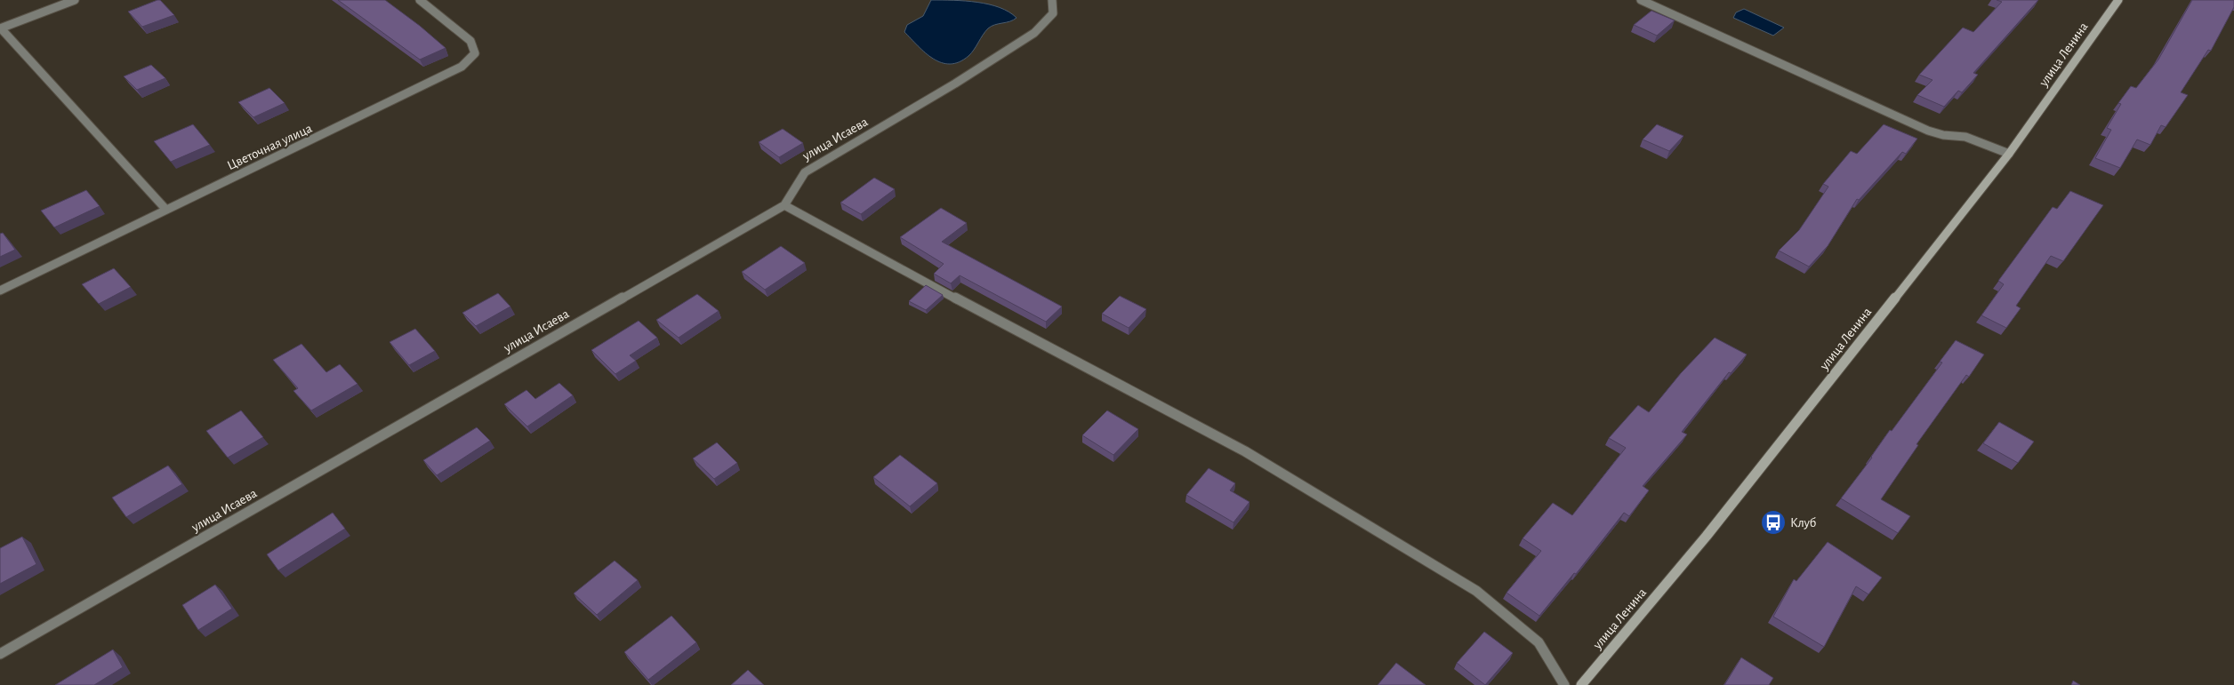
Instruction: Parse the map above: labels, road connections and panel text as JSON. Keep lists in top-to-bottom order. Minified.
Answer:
{"streets":{"main road":["улица Ленина"],"street":["улица Исаева","Цветочная улица"]},"places":{"bus stop":["Клуб"]}}
